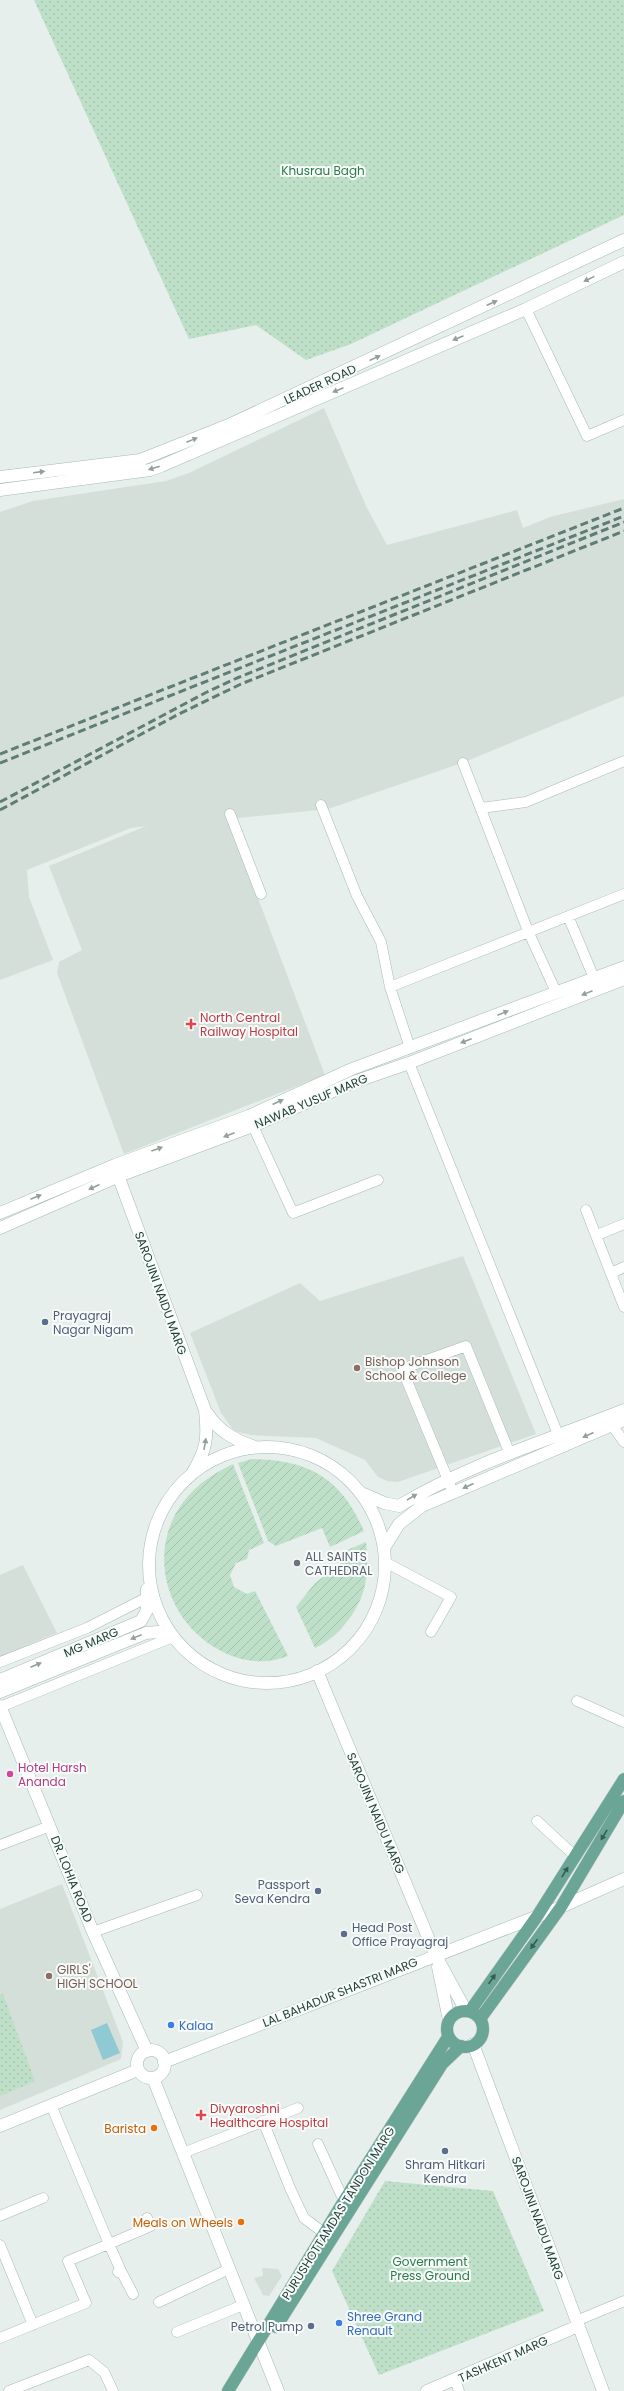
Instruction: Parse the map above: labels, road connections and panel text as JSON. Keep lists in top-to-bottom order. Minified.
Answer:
{"streets":{"main road":["LEADER ROAD","NAWAB YUSUF MARG","SAROJINI NAIDU MARG","MG MARG","DR. LOHIA ROAD","LAL BAHADUR SHASTRI MARG","PURUSHOTTAMDAS TANDON MARG","TASHKENT MARG"]},"crossings":[["NAWAB YUSUF MARG","SAROJINI NAIDU MARG"],["SAROJINI NAIDU MARG","LAL BAHADUR SHASTRI MARG"],["SAROJINI NAIDU MARG","PURUSHOTTAMDAS TANDON MARG"],["SAROJINI NAIDU MARG","TASHKENT MARG"],["DR. LOHIA ROAD","LAL BAHADUR SHASTRI MARG"]],"parks":["Khusrau Bagh","Government Press Ground"],"places":{"health":["North Central Railway Hospital","Divyaroshni Healthcare Hospital"],"other":["Prayagraj Nagar Nigam","Bishop Johnson School & College","ALL SAINTS CATHEDRAL","Hotel Harsh Ananda","Passport Seva Kendra","Head Post Office Prayagraj","GIRLS' HIGH SCHOOL","Kalaa","Barista","Shram Hitkari Kendra","Meals on Wheels","Shree Grand Renault","Petrol Pump"]}}
